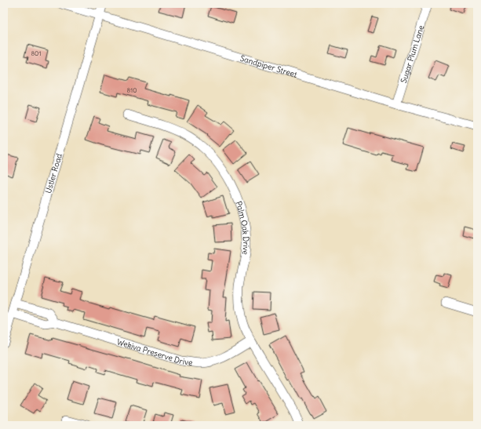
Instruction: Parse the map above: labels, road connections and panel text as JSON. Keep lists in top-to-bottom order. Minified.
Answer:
{"streets":{"street":["Sugar Plum Lane","Sandpiper Street","Ustler Road","Palm Oak Drive","Wekiva Preserve Drive"]},"crossings":[["Sugar Plum Lane","Sandpiper Street"],["Sandpiper Street","Ustler Road"],["Ustler Road","Wekiva Preserve Drive"],["Palm Oak Drive","Wekiva Preserve Drive"]],"house_numbers":["801","810"]}
